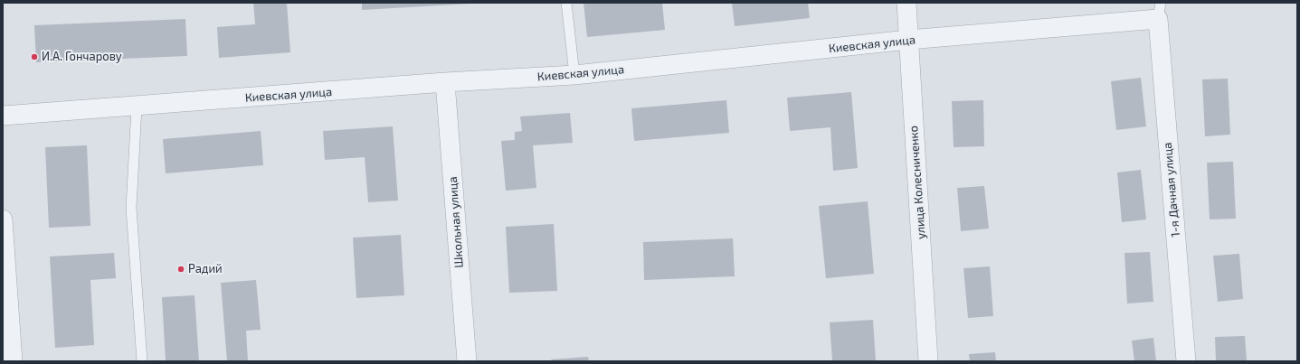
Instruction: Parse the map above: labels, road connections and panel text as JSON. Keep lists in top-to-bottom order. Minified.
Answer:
{"streets":{"street":["Киевская улица","улица Колесниченко","1-я Дачная улица","Школьная улица"]},"crossings":[["Киевская улица","улица Колесниченко"],["Киевская улица","1-я Дачная улица"],["Киевская улица","Школьная улица"]],"places":["И.А. Гончарову","Радий"]}
